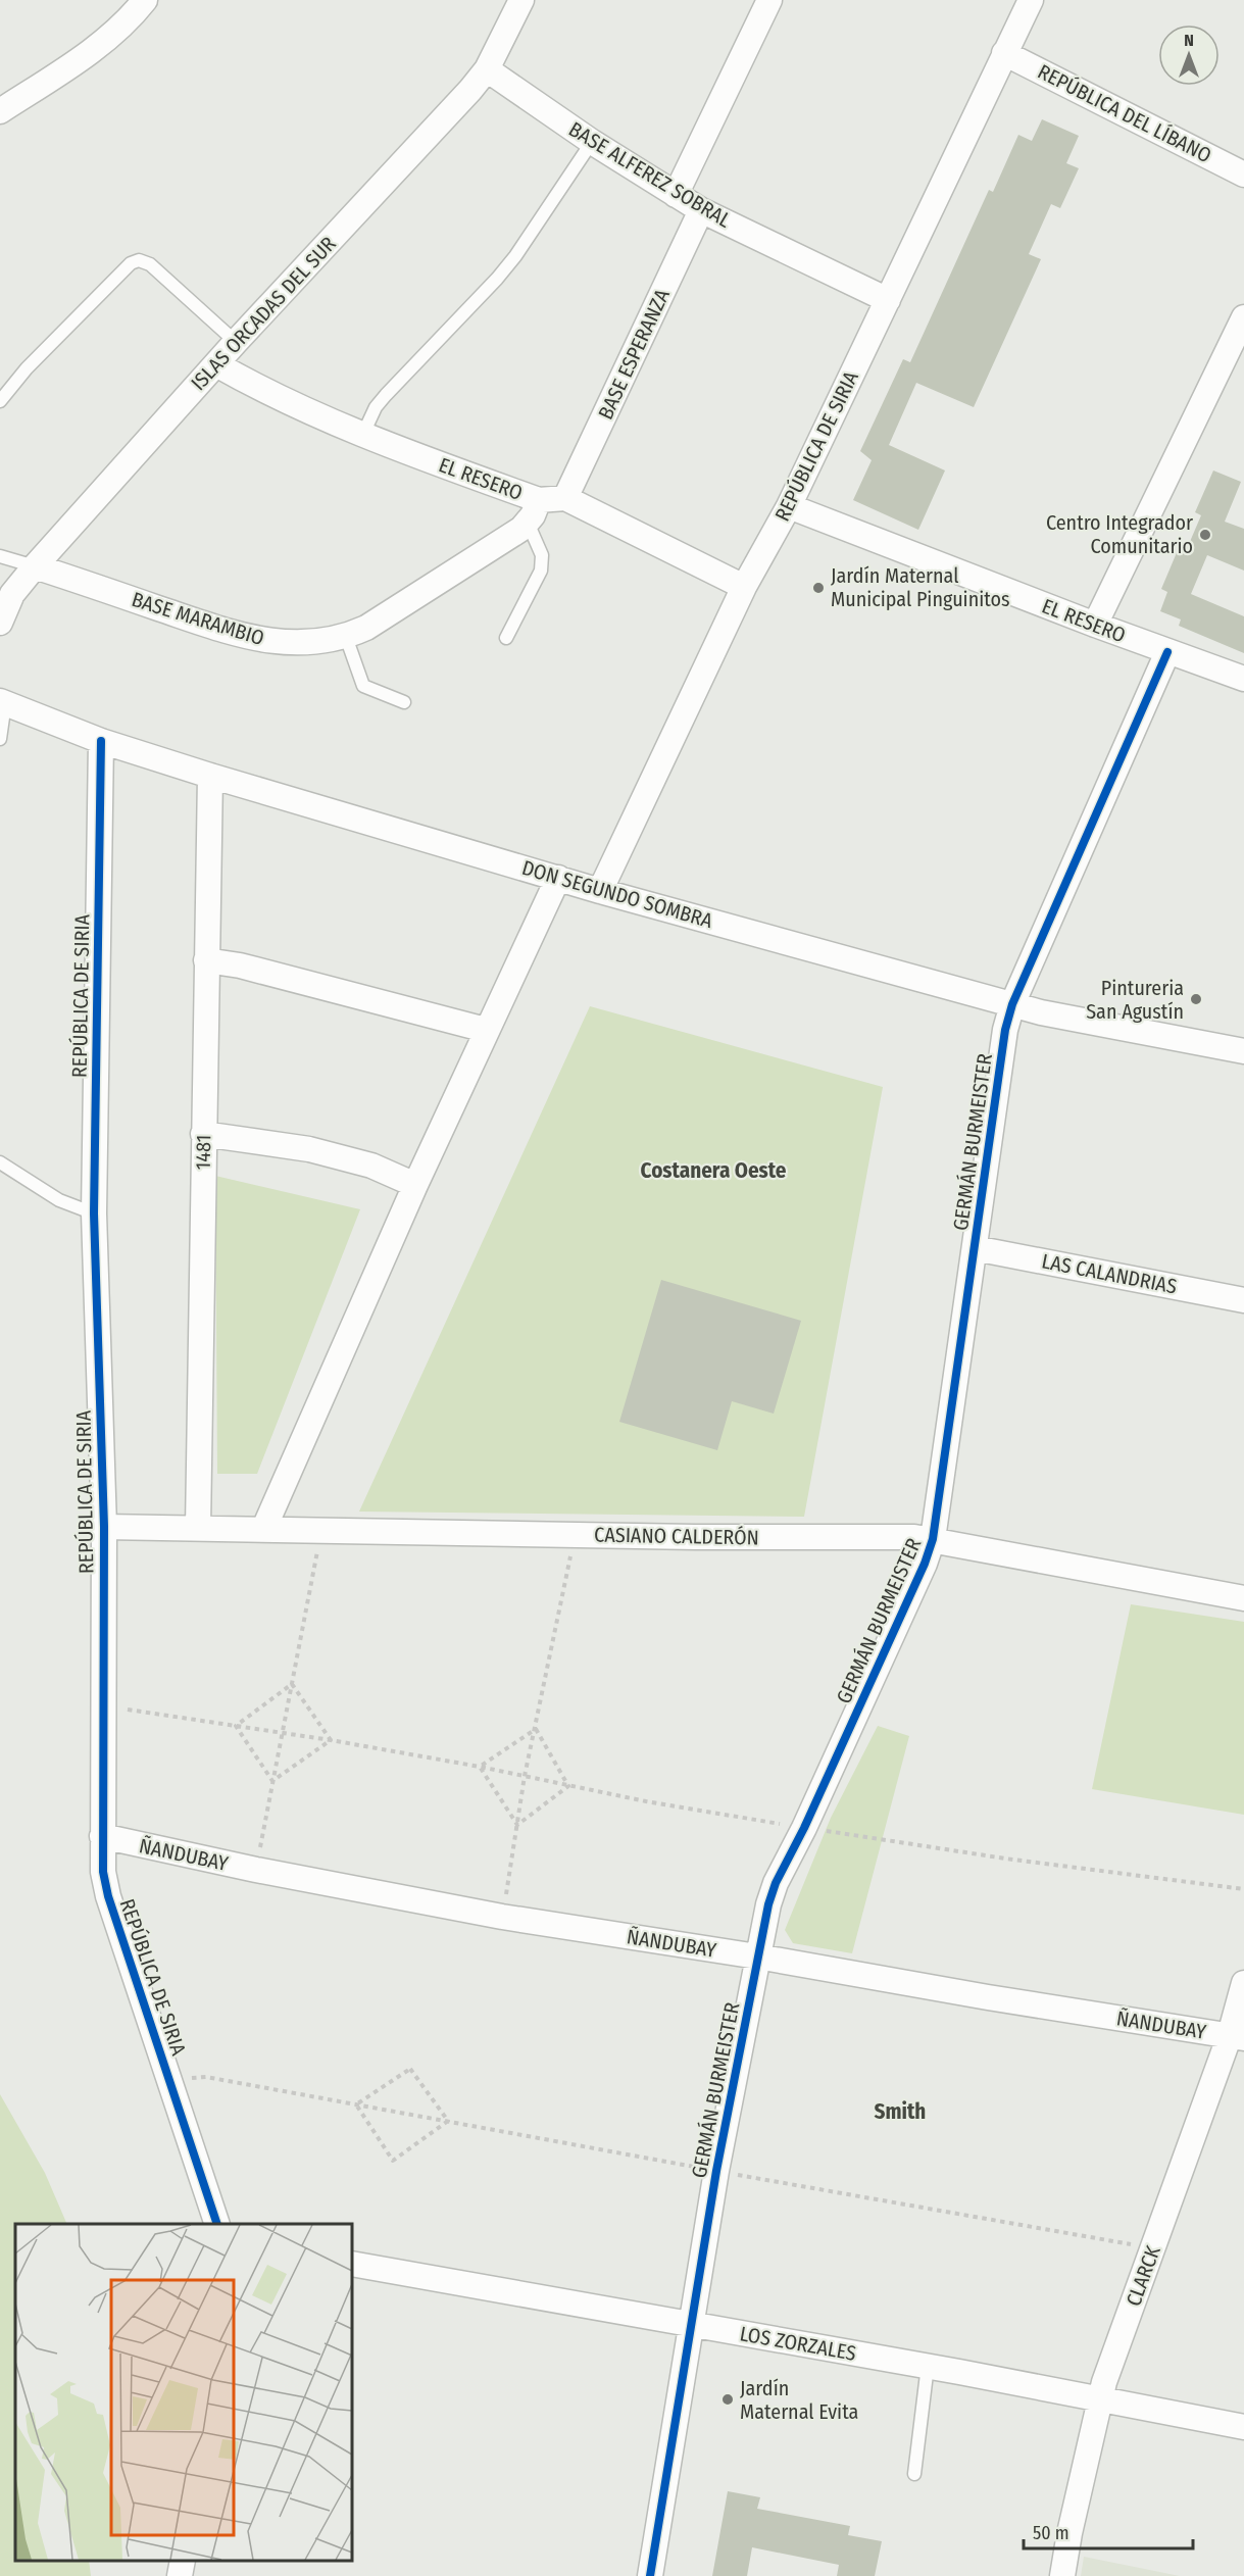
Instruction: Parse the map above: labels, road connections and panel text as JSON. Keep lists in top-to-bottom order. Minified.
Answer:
{"streets":{"street":["REPÚBLICA DEL LÍBANO","BASE ALFEREZ SOBRAL","ISLAS ORCADAS DEL SUR","BASE ESPERANZA","REPÚBLICA DE SIRIA","EL RESERO","BASE MARAMBIO","DON SEGUNDO SOMBRA","GERMÁN BURMEISTER","1481","LAS CALANDRIAS","CASIANO CALDERÓN","ÑANDUBAY","CLARCK","LOS ZORZALES"]},"crossings":[["REPÚBLICA DEL LÍBANO","REPÚBLICA DE SIRIA"],["BASE ALFEREZ SOBRAL","ISLAS ORCADAS DEL SUR"],["BASE ALFEREZ SOBRAL","BASE ESPERANZA"],["BASE ALFEREZ SOBRAL","REPÚBLICA DE SIRIA"],["ISLAS ORCADAS DEL SUR","EL RESERO"],["ISLAS ORCADAS DEL SUR","BASE MARAMBIO"],["BASE ESPERANZA","EL RESERO"],["REPÚBLICA DE SIRIA","EL RESERO"],["REPÚBLICA DE SIRIA","DON SEGUNDO SOMBRA"],["REPÚBLICA DE SIRIA","CASIANO CALDERÓN"],["REPÚBLICA DE SIRIA","ÑANDUBAY"],["EL RESERO","GERMÁN BURMEISTER"],["DON SEGUNDO SOMBRA","GERMÁN BURMEISTER"],["DON SEGUNDO SOMBRA","1481"],["GERMÁN BURMEISTER","LAS CALANDRIAS"],["GERMÁN BURMEISTER","CASIANO CALDERÓN"],["GERMÁN BURMEISTER","ÑANDUBAY"],["GERMÁN BURMEISTER","LOS ZORZALES"],["1481","CASIANO CALDERÓN"],["ÑANDUBAY","CLARCK"],["CLARCK","LOS ZORZALES"]],"districts":["Costanera Oeste","Smith"],"places":["Centro Integrador Comunitario","Jardín Maternal Municipal Pinguinitos","Pintureria San Agustín","Jardín Maternal Evita"],"scale_bar":"50 m","north":"top"}
